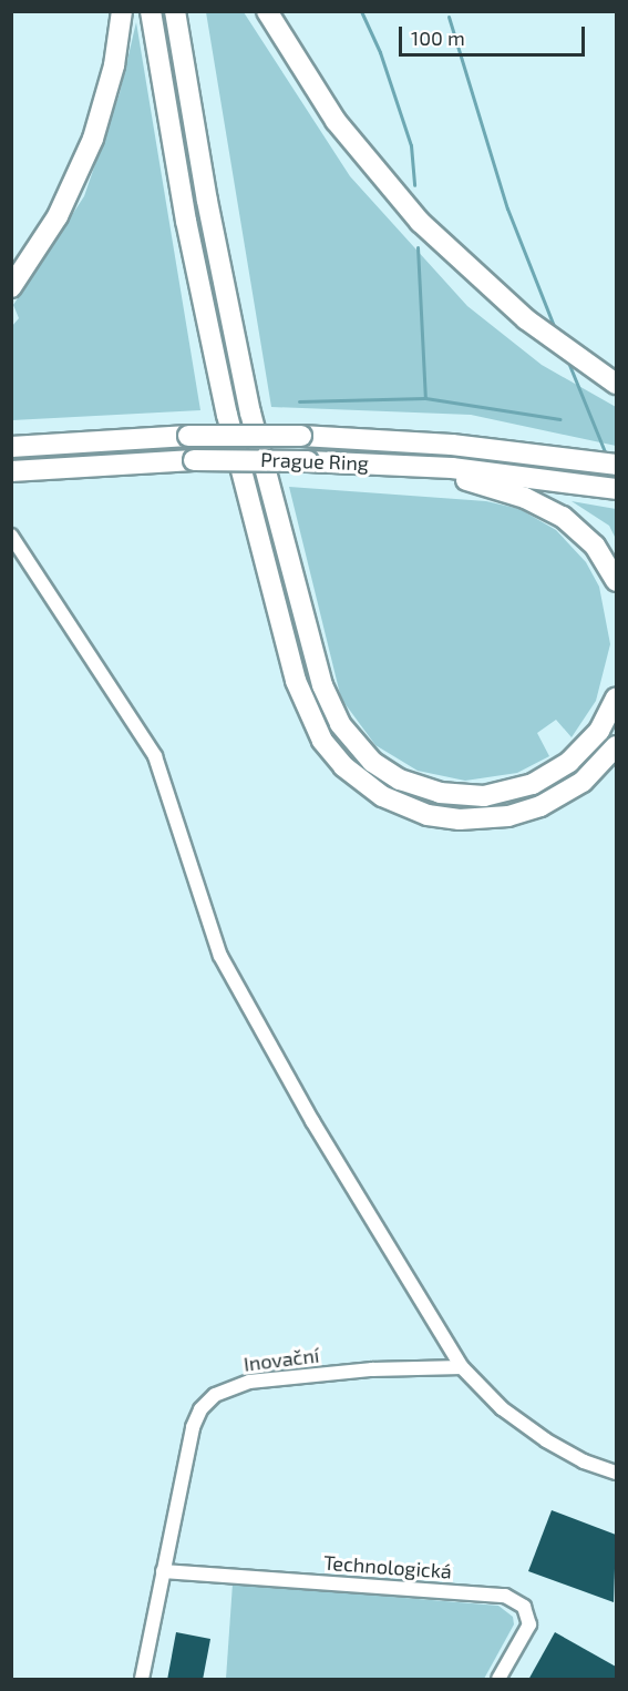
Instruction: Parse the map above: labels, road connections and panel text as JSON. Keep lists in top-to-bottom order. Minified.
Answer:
{"streets":{"highway":["Prague Ring"],"street":["Inovační","Technologická"]},"crossings":[["Inovační","Technologická"]],"scale_bar":"100 m"}
